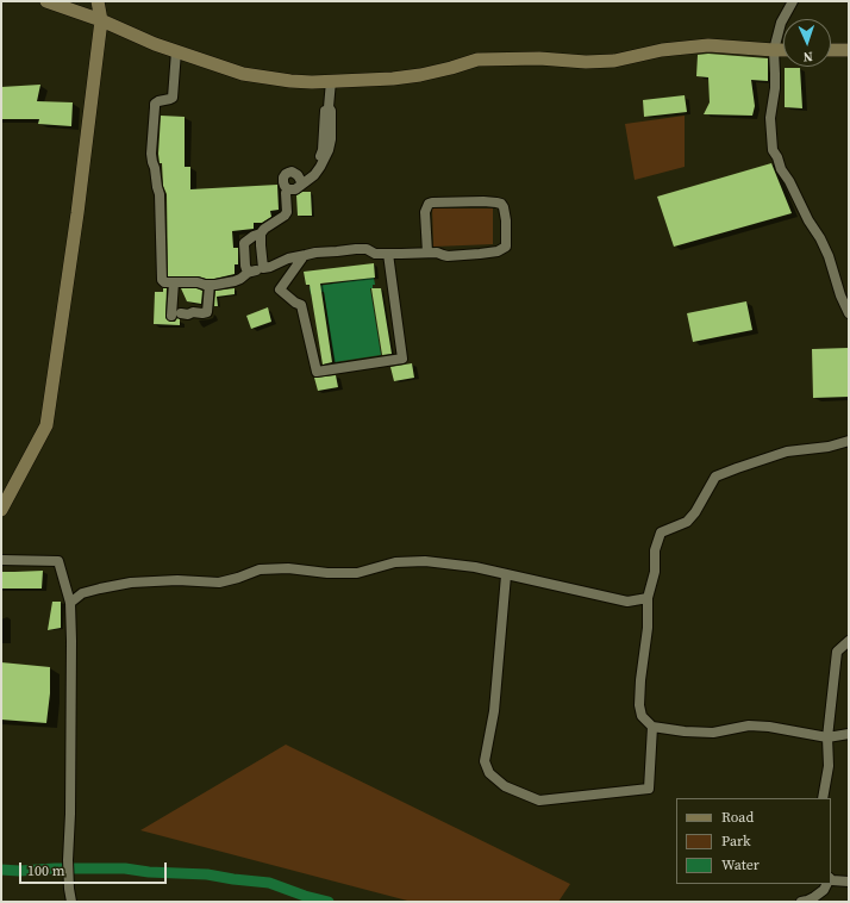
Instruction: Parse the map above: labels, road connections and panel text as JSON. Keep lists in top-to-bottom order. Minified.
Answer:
{"legend":["Road","Park","Water"],"scale_bar":"100 m","north":"bottom"}
